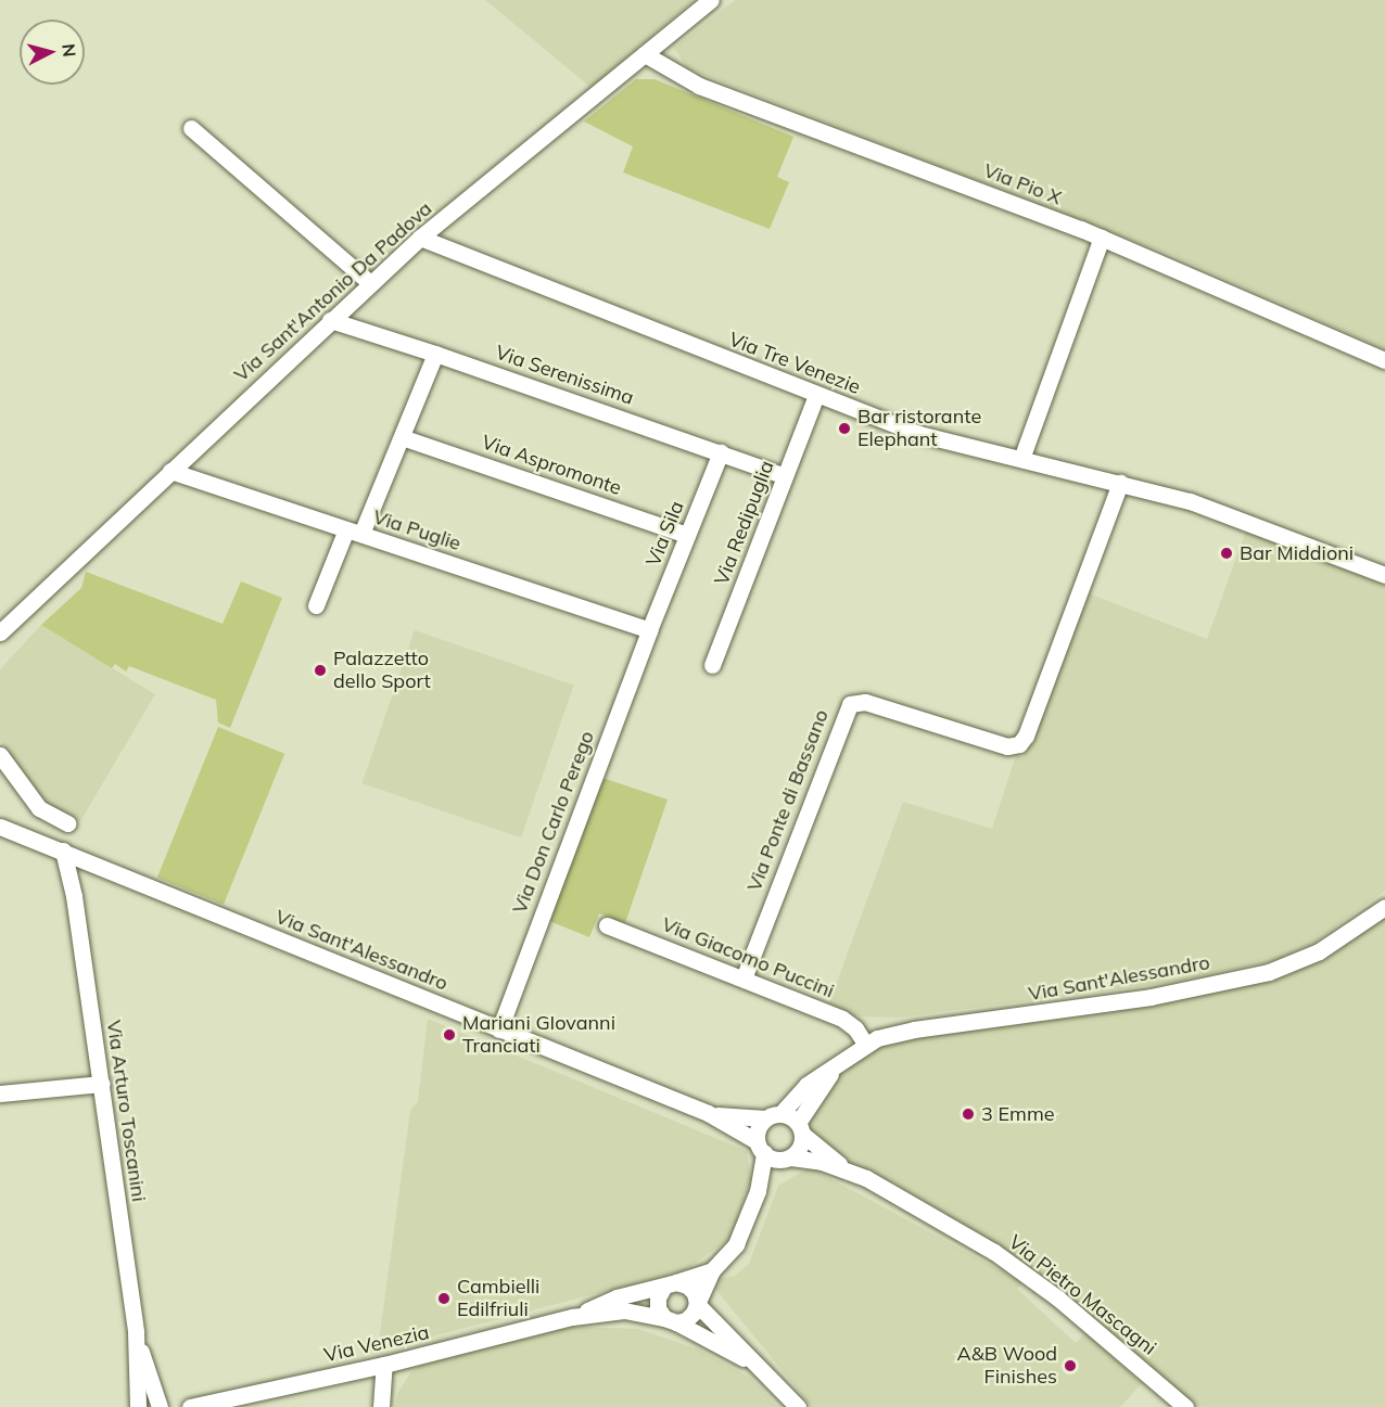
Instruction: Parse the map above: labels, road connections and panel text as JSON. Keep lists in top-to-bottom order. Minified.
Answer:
{"streets":{"street":["Via Pio X","Via Sant'Antonio Da Padova","Via Tre Venezie","Via Serenissima","Via Aspromonte","Via Redipuglia","Via Puglie","Via Sila","Via Ponte di Bassano","Via Don Carlo Perego","Via Sant'Alessandro","Via Giacomo Puccini","Via Arturo Toscanini","Via Pietro Mascagni","Via Venezia"]},"crossings":[["Via Pio X","Via Sant'Antonio Da Padova"],["Via Sant'Antonio Da Padova","Via Tre Venezie"],["Via Sant'Antonio Da Padova","Via Serenissima"],["Via Sant'Antonio Da Padova","Via Puglie"],["Via Tre Venezie","Via Redipuglia"],["Via Tre Venezie","Via Ponte di Bassano"],["Via Serenissima","Via Redipuglia"],["Via Serenissima","Via Sila"],["Via Aspromonte","Via Sila"],["Via Puglie","Via Sila"],["Via Puglie","Via Don Carlo Perego"],["Via Sila","Via Don Carlo Perego"],["Via Ponte di Bassano","Via Giacomo Puccini"],["Via Don Carlo Perego","Via Sant'Alessandro"],["Via Sant'Alessandro","Via Giacomo Puccini"],["Via Sant'Alessandro","Via Arturo Toscanini"],["Via Sant'Alessandro","Via Pietro Mascagni"]],"places":["Bar ristorante Elephant","Bar Middioni","Palazzetto dello Sport","Mariani GIovanni Tranciati","3 Emme","Cambielli Edilfriuli","A&B Wood Finishes"],"north":"right"}
